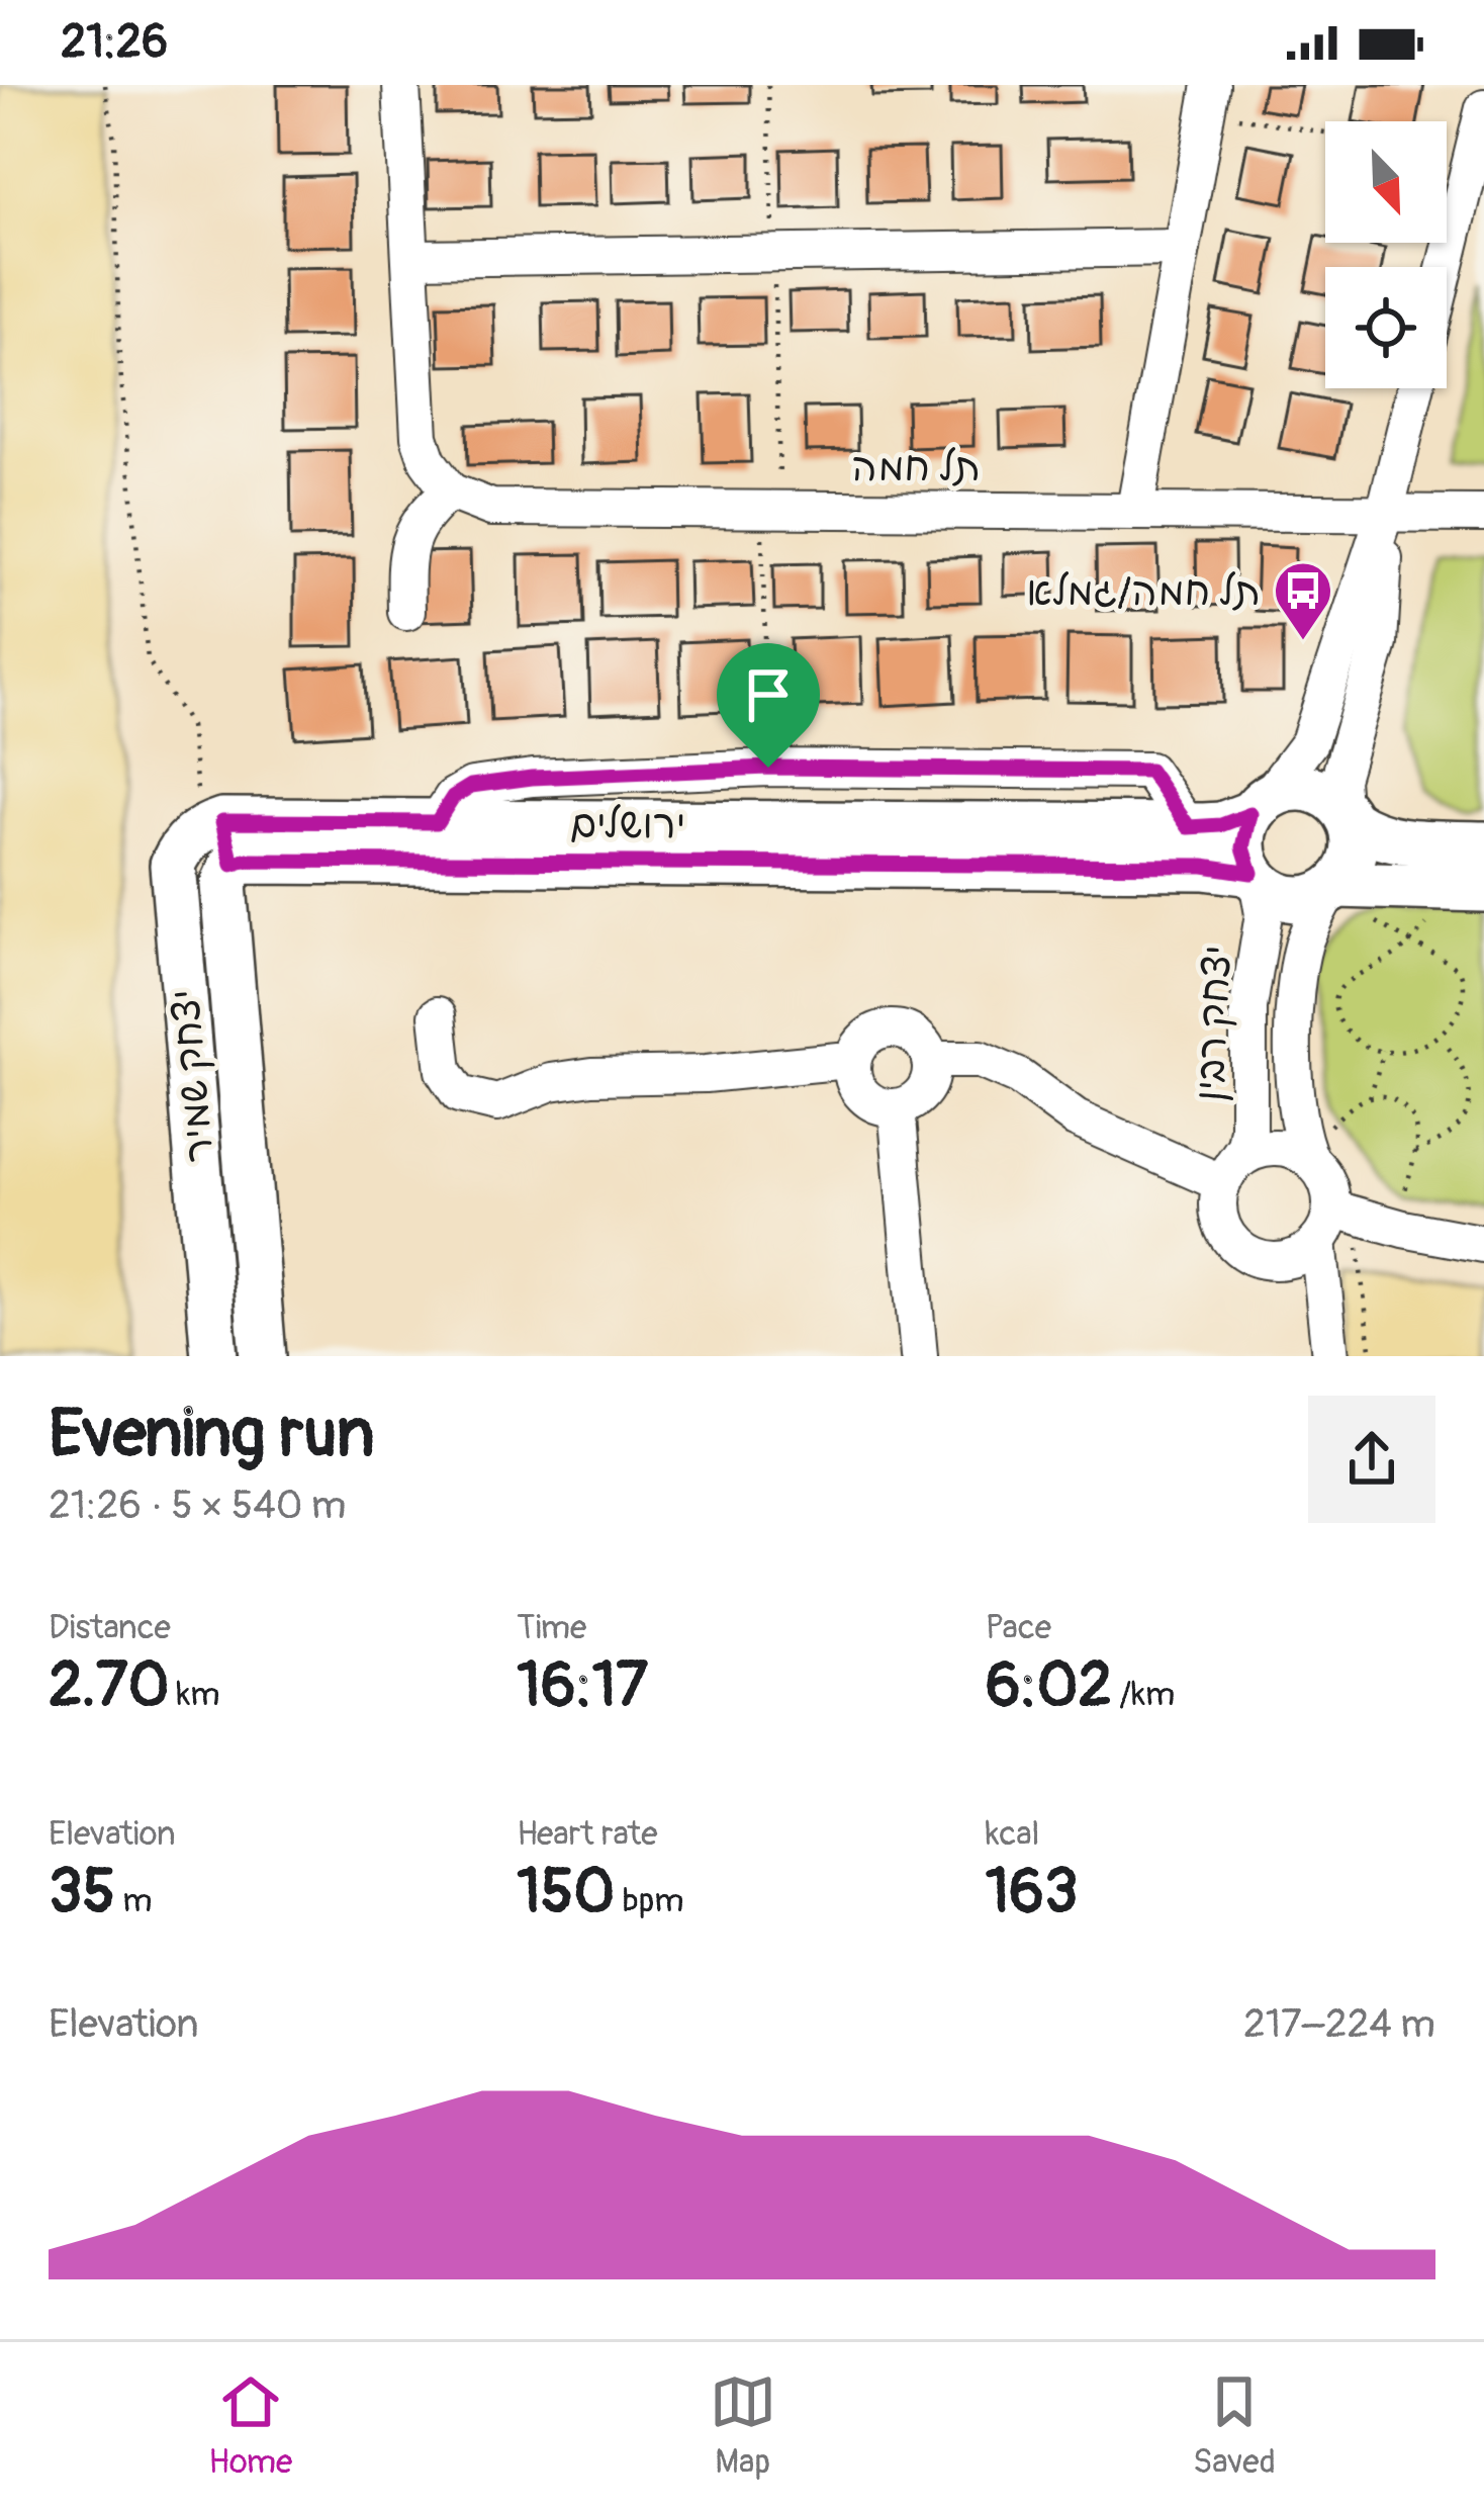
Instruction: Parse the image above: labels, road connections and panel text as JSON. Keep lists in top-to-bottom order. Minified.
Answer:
{"streets":{"main road":["ירושלים","יצחק שמיר"],"street":["תל חמה","יצחק רבין"]},"crossings":[["ירושלים","יצחק רבין"],["ירושלים","יצחק שמיר"]],"places":{"bus stop":["תל חמה/גמלא"]},"north":"bottom right","page":{"status":"21:26","heading":["Evening run","21:26 · 5 × 540 m"],"stats":[["Distance","2.70 km"],["Time","16:17"],["Pace","6:02 /km"],["Elevation","35 m"],["Heart rate","150 bpm"],["kcal","163"]],"chart":["Elevation","217–224 m"],"tabs":["Home","Map","Saved"]}}
